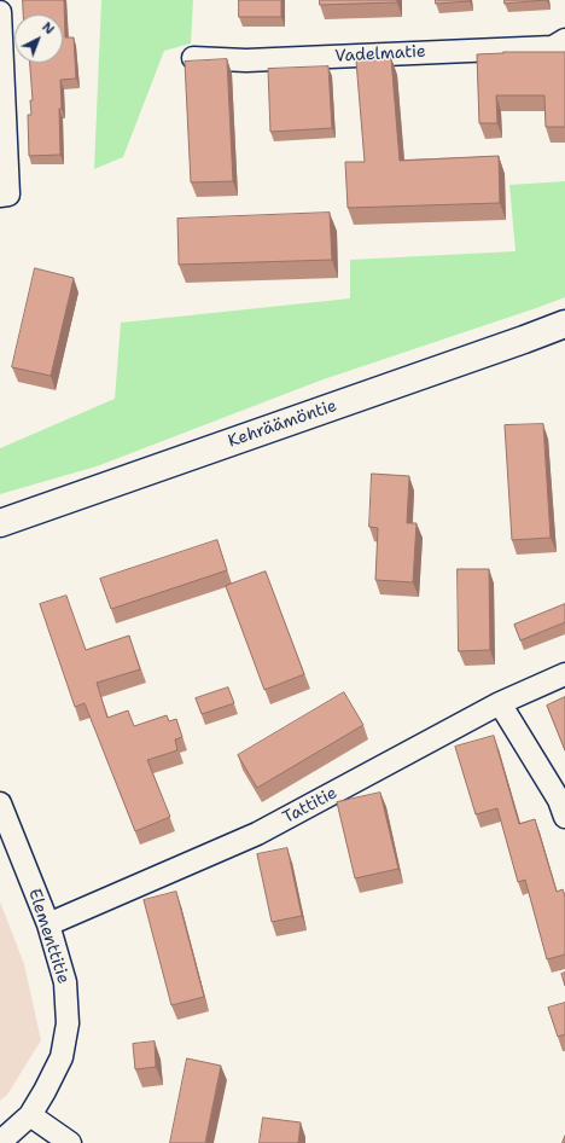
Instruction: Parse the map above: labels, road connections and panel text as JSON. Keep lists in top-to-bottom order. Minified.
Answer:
{"streets":{"street":["Vadelmatie","Kehräämöntie","Tattitie","Elementtitie"]},"crossings":[["Tattitie","Elementtitie"]],"north":"top right"}
